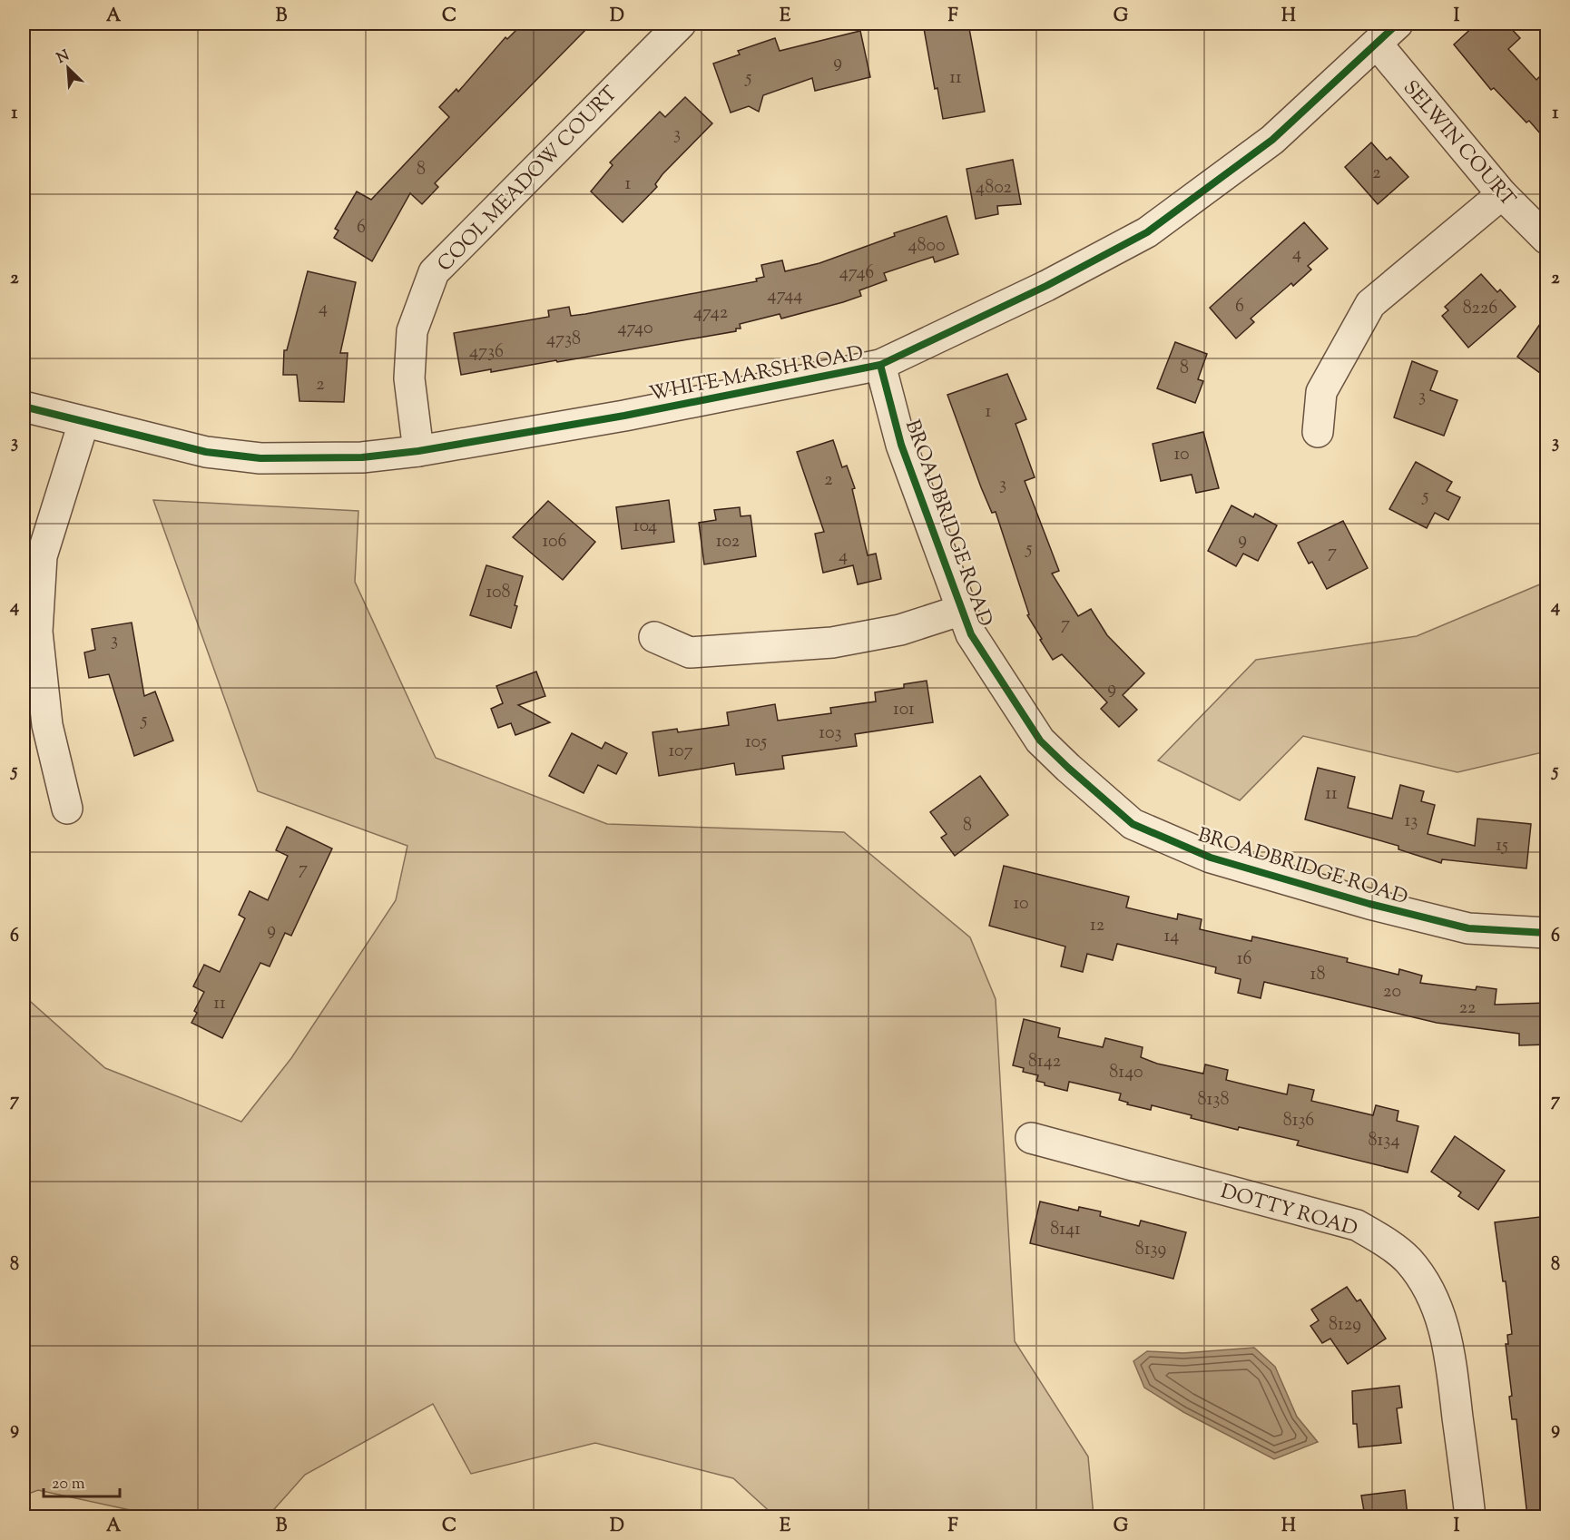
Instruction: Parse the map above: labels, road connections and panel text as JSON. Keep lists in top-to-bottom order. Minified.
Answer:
{"streets":{"street":["SELWIN COURT","COOL MEADOW COURT","WHITE MARSH ROAD","BROADBRIDGE ROAD","DOTTY ROAD"]},"crossings":[["SELWIN COURT","WHITE MARSH ROAD"],["COOL MEADOW COURT","WHITE MARSH ROAD"],["WHITE MARSH ROAD","BROADBRIDGE ROAD"]],"house_numbers":["9","5","11","3","8","2","1","4802","6","4800","4","4746","4744","6","4","8226","4742","4740","4738","4736","8","2","3","1","10","2","3","5","104","9","106","102","5","7","4","108","7","3","9","101","5","103","105","107","11","13","8","15","7","10","12","9","14","16","18","20","11","22","8142","8140","8138","8136","8134","8141","8139","8129"],"scale_bar":"20 m","north":"top left","grid":{"columns":["A","B","C","D","E","F","G","H","I"],"rows":["1","2","3","4","5","6","7","8","9"]}}
